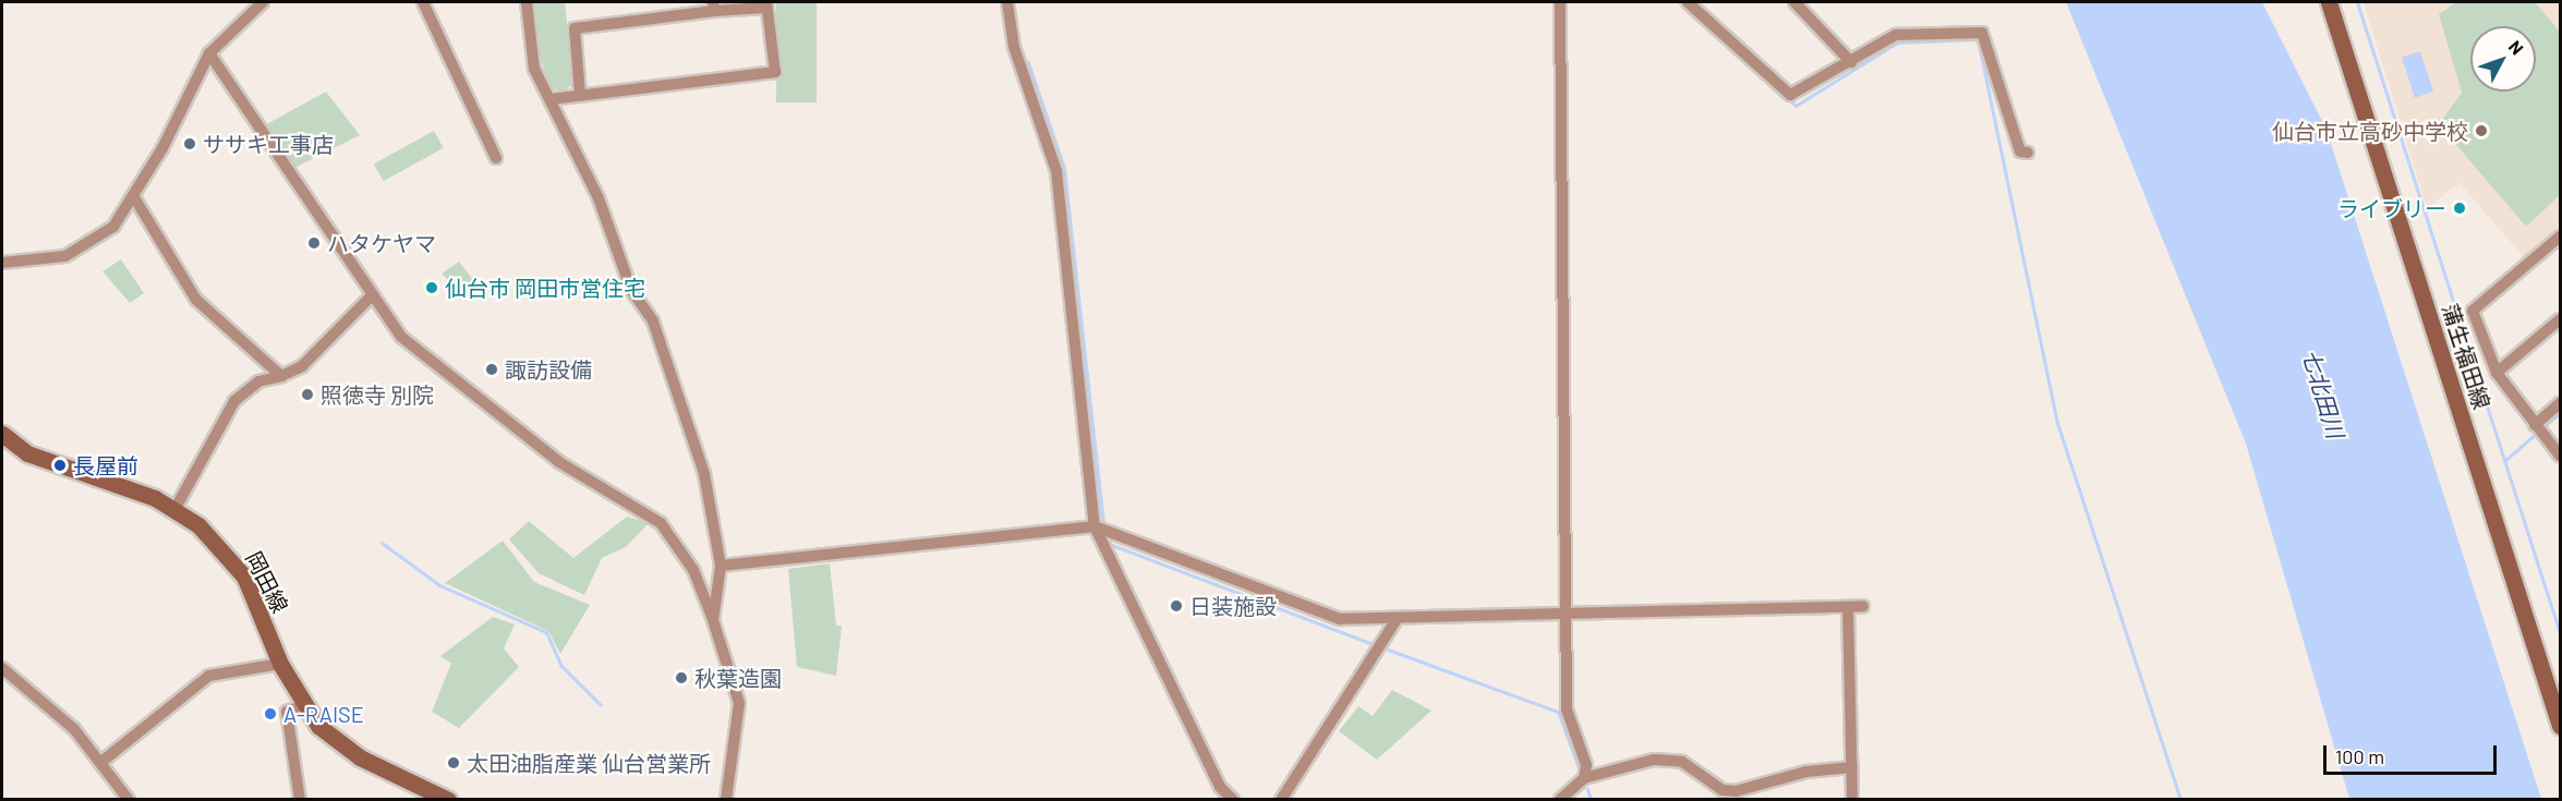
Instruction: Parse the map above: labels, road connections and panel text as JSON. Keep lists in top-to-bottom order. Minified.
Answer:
{"streets":{"main road":["蒲生福田線","岡田線"]},"water":["七北田川"],"places":["仙台市立高砂中学校","ササキ工事店","ライブリー","ハタケヤマ","仙台市 岡田市営住宅","諏訪設備","照徳寺 別院","長屋前","日装施設","秋葉造園","A-RAISE","太田油脂産業 仙台営業所"],"scale_bar":"100 m","north":"top right"}
